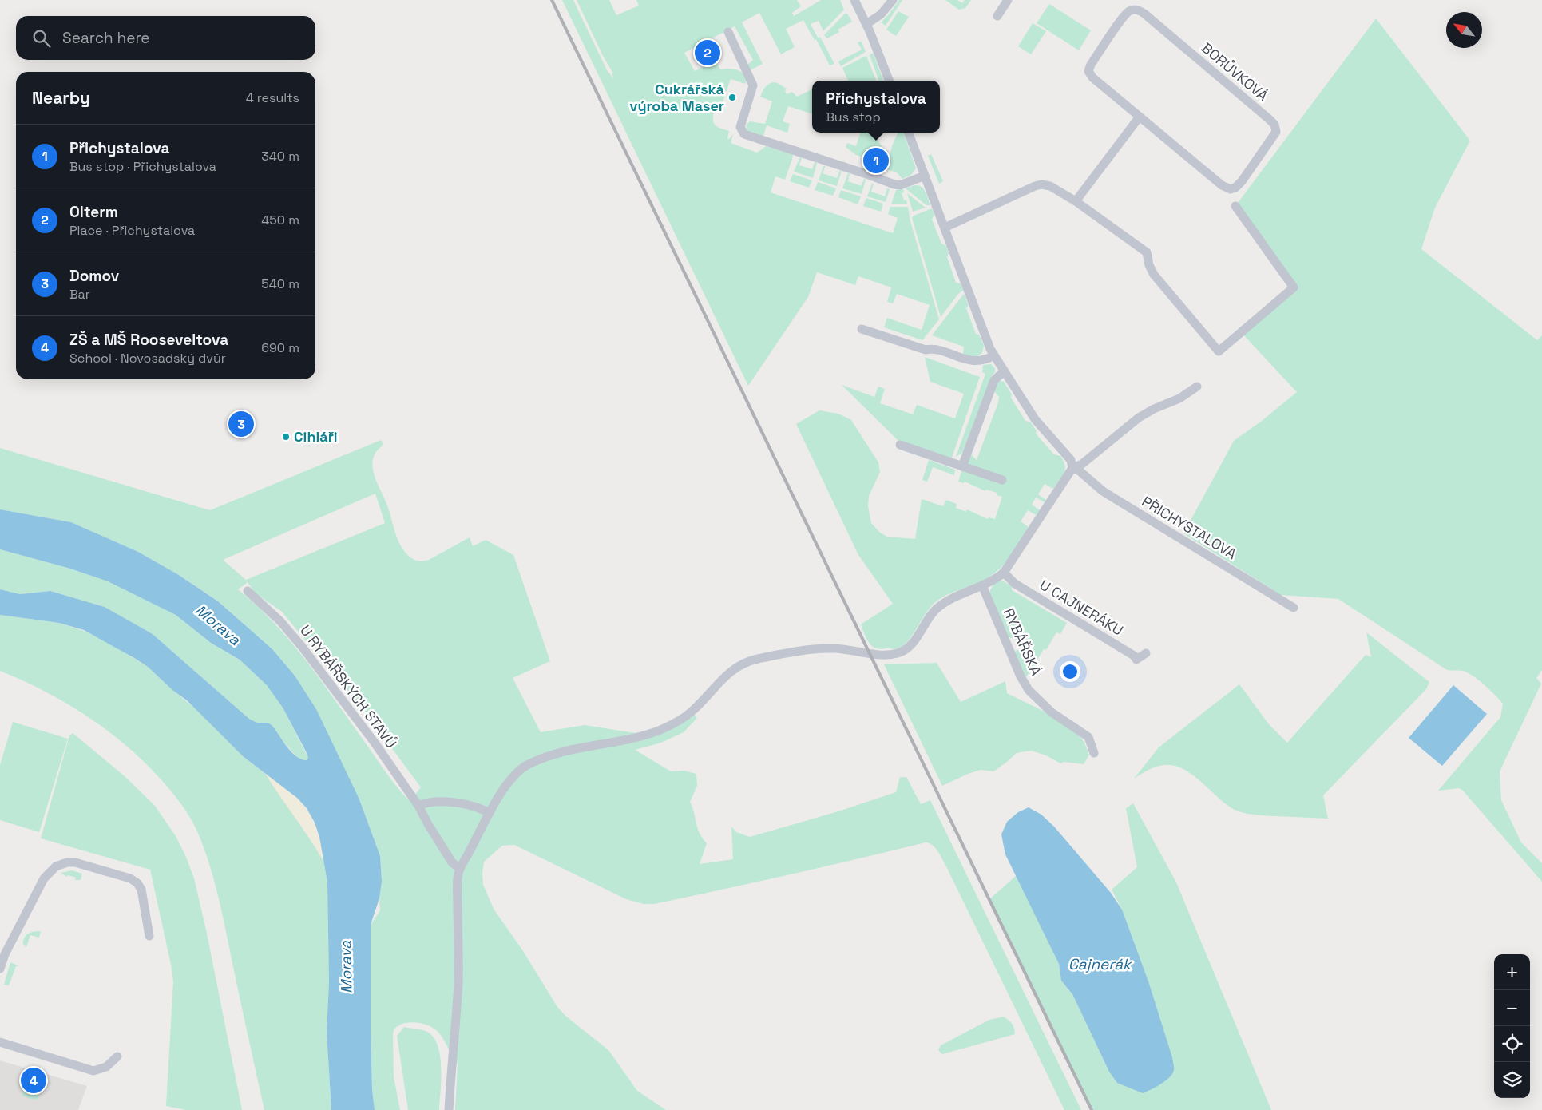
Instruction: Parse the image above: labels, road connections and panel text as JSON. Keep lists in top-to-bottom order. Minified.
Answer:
{"streets":{"street":["BORŮVKOVÁ","PŘICHYSTALOVA","U CAJNERÁKU","RYBÁŘSKÁ","U RYBÁŘSKÝCH STAVŮ"]},"water":["Morava","Cajnerák"],"places":["Cukrářská výroba Maser","Cihláři"],"north":"top left","page":{"search":"Search here","pins":["2","1","3","4"],"heading":["Nearby","4 results"],"popup":["Přichystalova","Bus stop"],"list":[{"mark":"1","name":"Přichystalova","note":"Bus stop · Přichystalova","value":"340 m"},{"mark":"2","name":"Olterm","note":"Place · Přichystalova","value":"450 m"},{"mark":"3","name":"Domov","note":"Bar","value":"540 m"},{"mark":"4","name":"ZŠ a MŠ Rooseveltova","note":"School · Novosadský dvůr","value":"690 m"}],"map_buttons":["+","−"]}}
